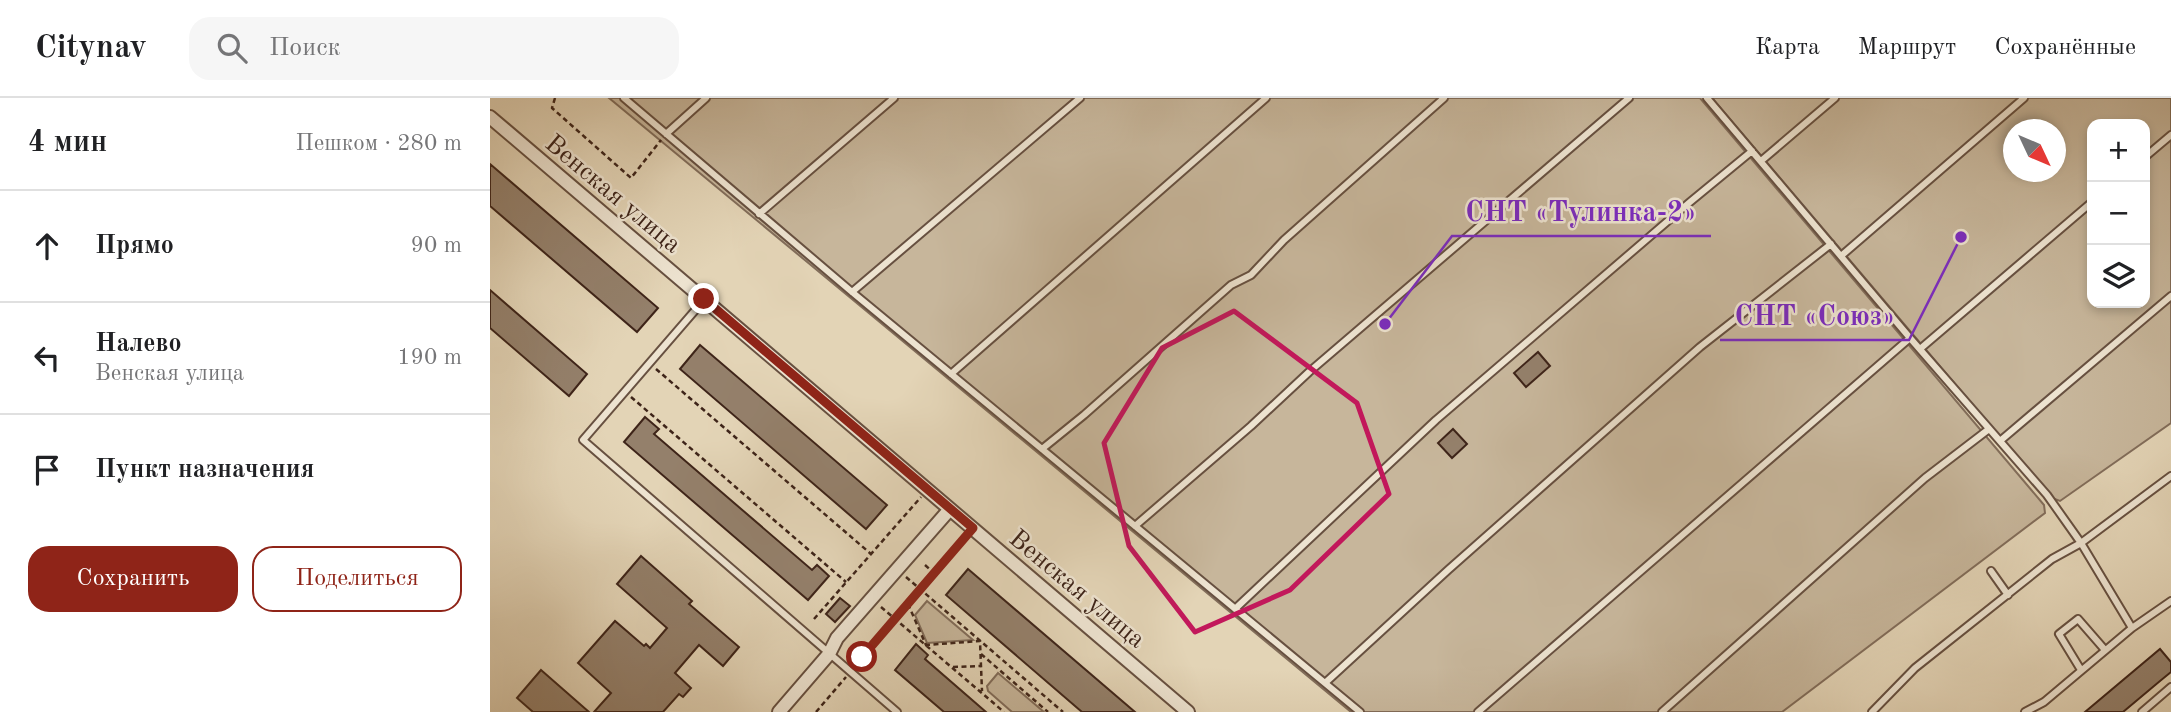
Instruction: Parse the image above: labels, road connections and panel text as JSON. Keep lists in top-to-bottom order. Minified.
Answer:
{"streets":{"street":["Венская улица"]},"places":["СНТ «Союз»","СНТ «Тулинка-2»"],"north":"bottom right","page":{"header":"Citynav","search":"Поиск","nav":["Карта","Маршрут","Сохранённые"],"heading":["4 мин","Пешком · 280 m"],"map_buttons":["+","−"],"list":[["Прямо","90 m"],["Налево","Венская улица","190 m"],"Пункт назначения"],"buttons":["Сохранить","Поделиться"]}}
